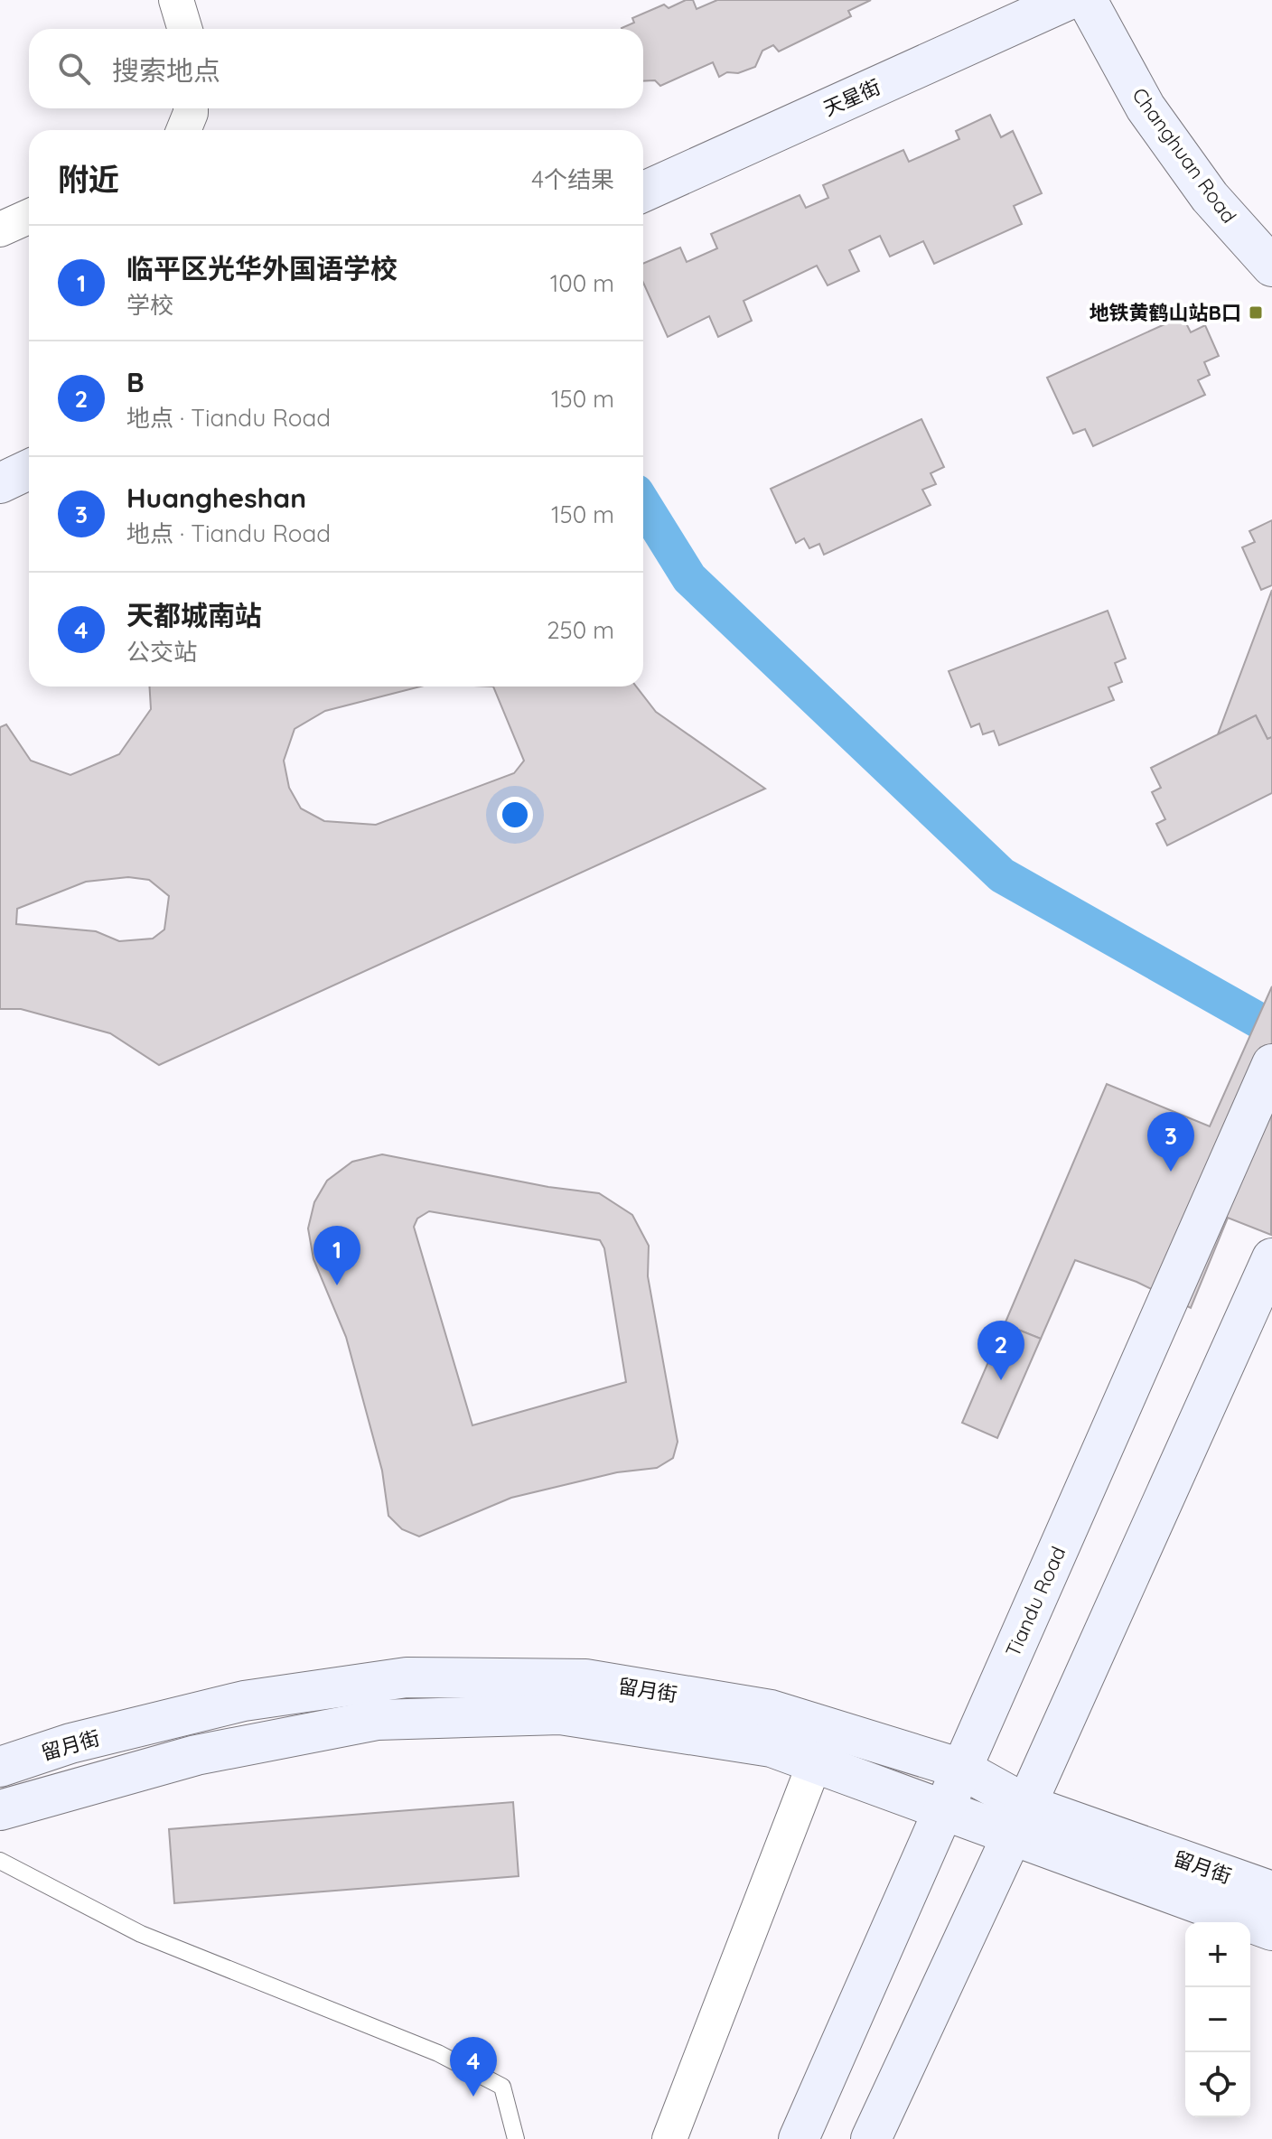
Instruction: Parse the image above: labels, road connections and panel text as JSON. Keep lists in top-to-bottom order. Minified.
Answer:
{"streets":{"street":["天星街","Changhuan Road","Tiandu Road","留月街"]},"crossings":[["Tiandu Road","留月街"]],"places":{"transit":["地铁黄鹤山站B口"]},"page":{"search":"搜索地点","heading":["附近","4个结果"],"list":[{"mark":"1","name":"临平区光华外国语学校","note":"学校","value":"100 m"},{"mark":"2","name":"B","note":"地点 · Tiandu Road","value":"150 m"},{"mark":"3","name":"Huangheshan","note":"地点 · Tiandu Road","value":"150 m"},{"mark":"4","name":"天都城南站","note":"公交站","value":"250 m"}],"pins":["3","1","2","4"],"map_buttons":["+","−"]}}
